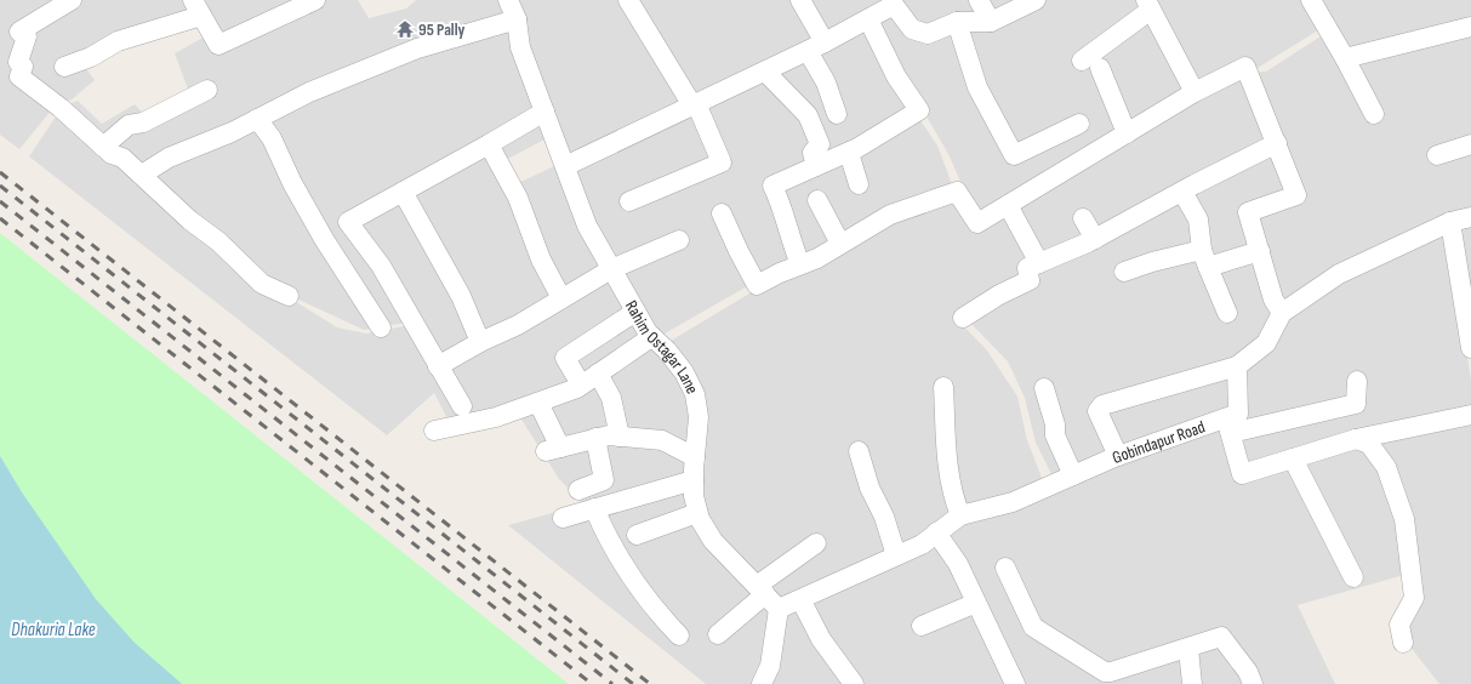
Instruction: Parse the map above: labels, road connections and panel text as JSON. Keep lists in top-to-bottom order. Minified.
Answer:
{"streets":{"street":["Rahim Ostagar Lane","Gobindapur Road"]},"crossings":[["Rahim Ostagar Lane","Gobindapur Road"]],"water":["Dhakuria Lake"],"places":{"temple":["95 Pally"]}}
